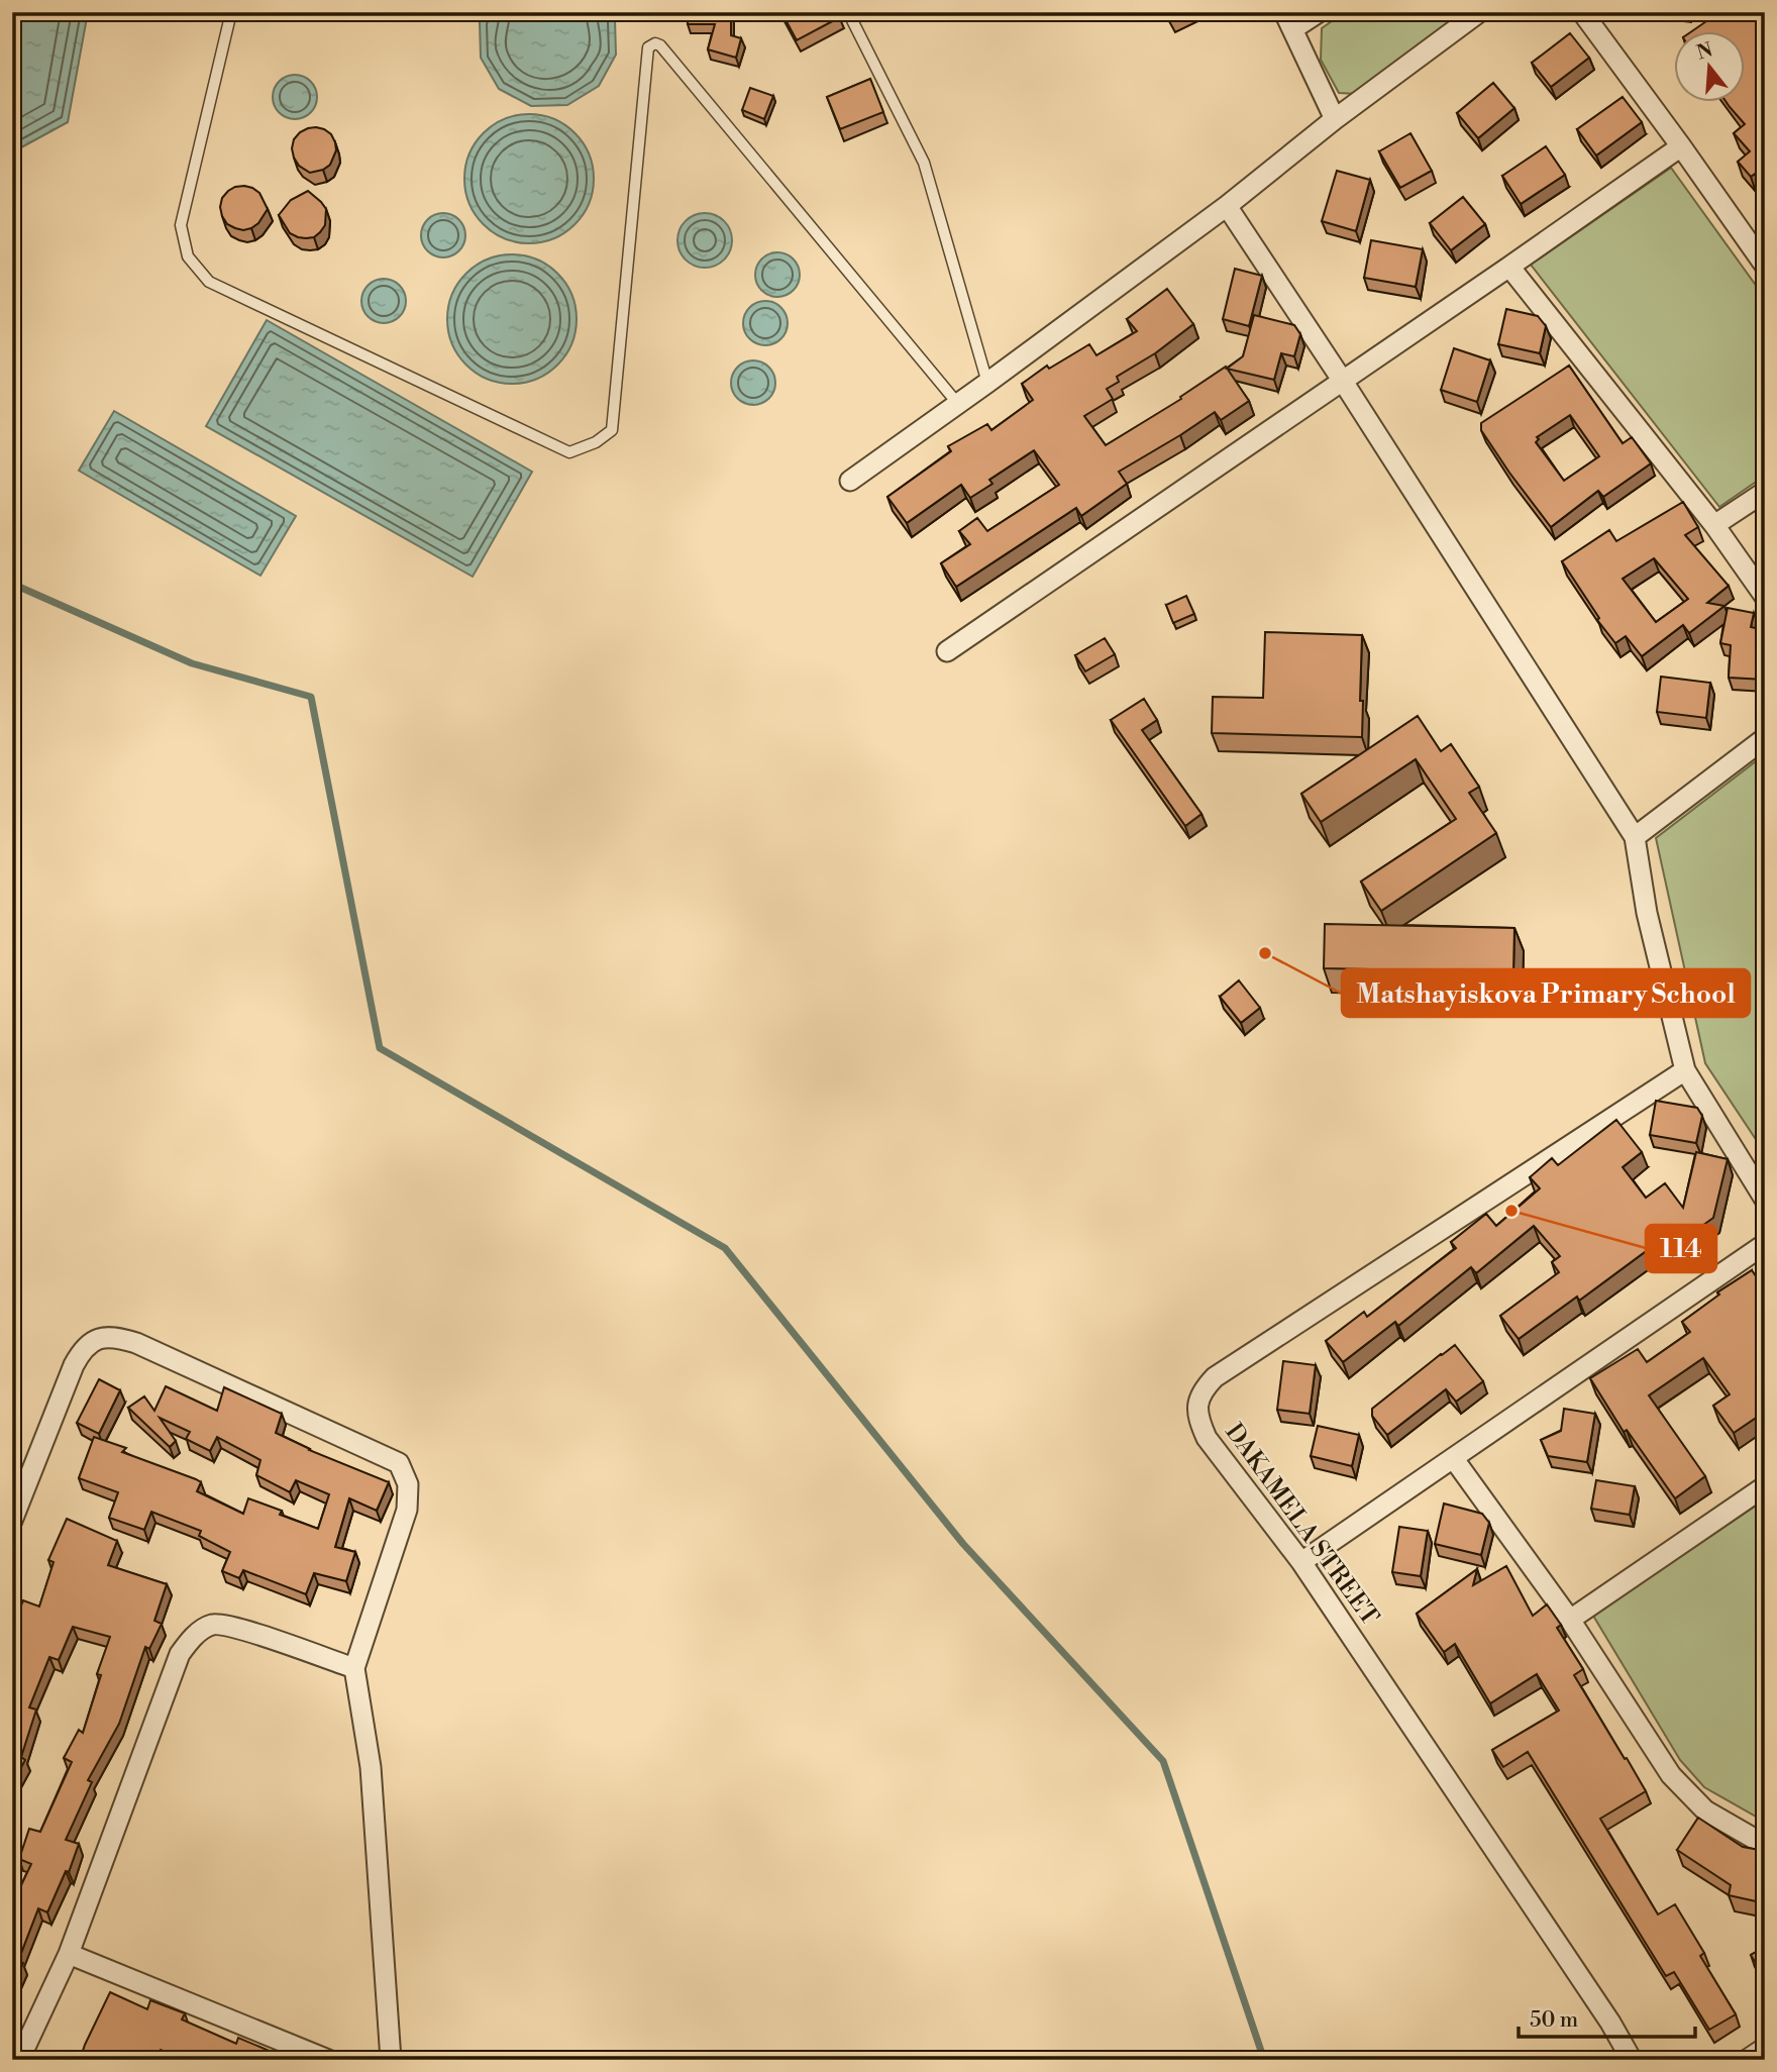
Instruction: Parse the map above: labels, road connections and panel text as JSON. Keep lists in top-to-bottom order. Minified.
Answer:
{"streets":{"street":["DAKAMELA STREET"]},"places":["Matshayiskova Primary School","114"],"scale_bar":"50 m","north":"top"}
